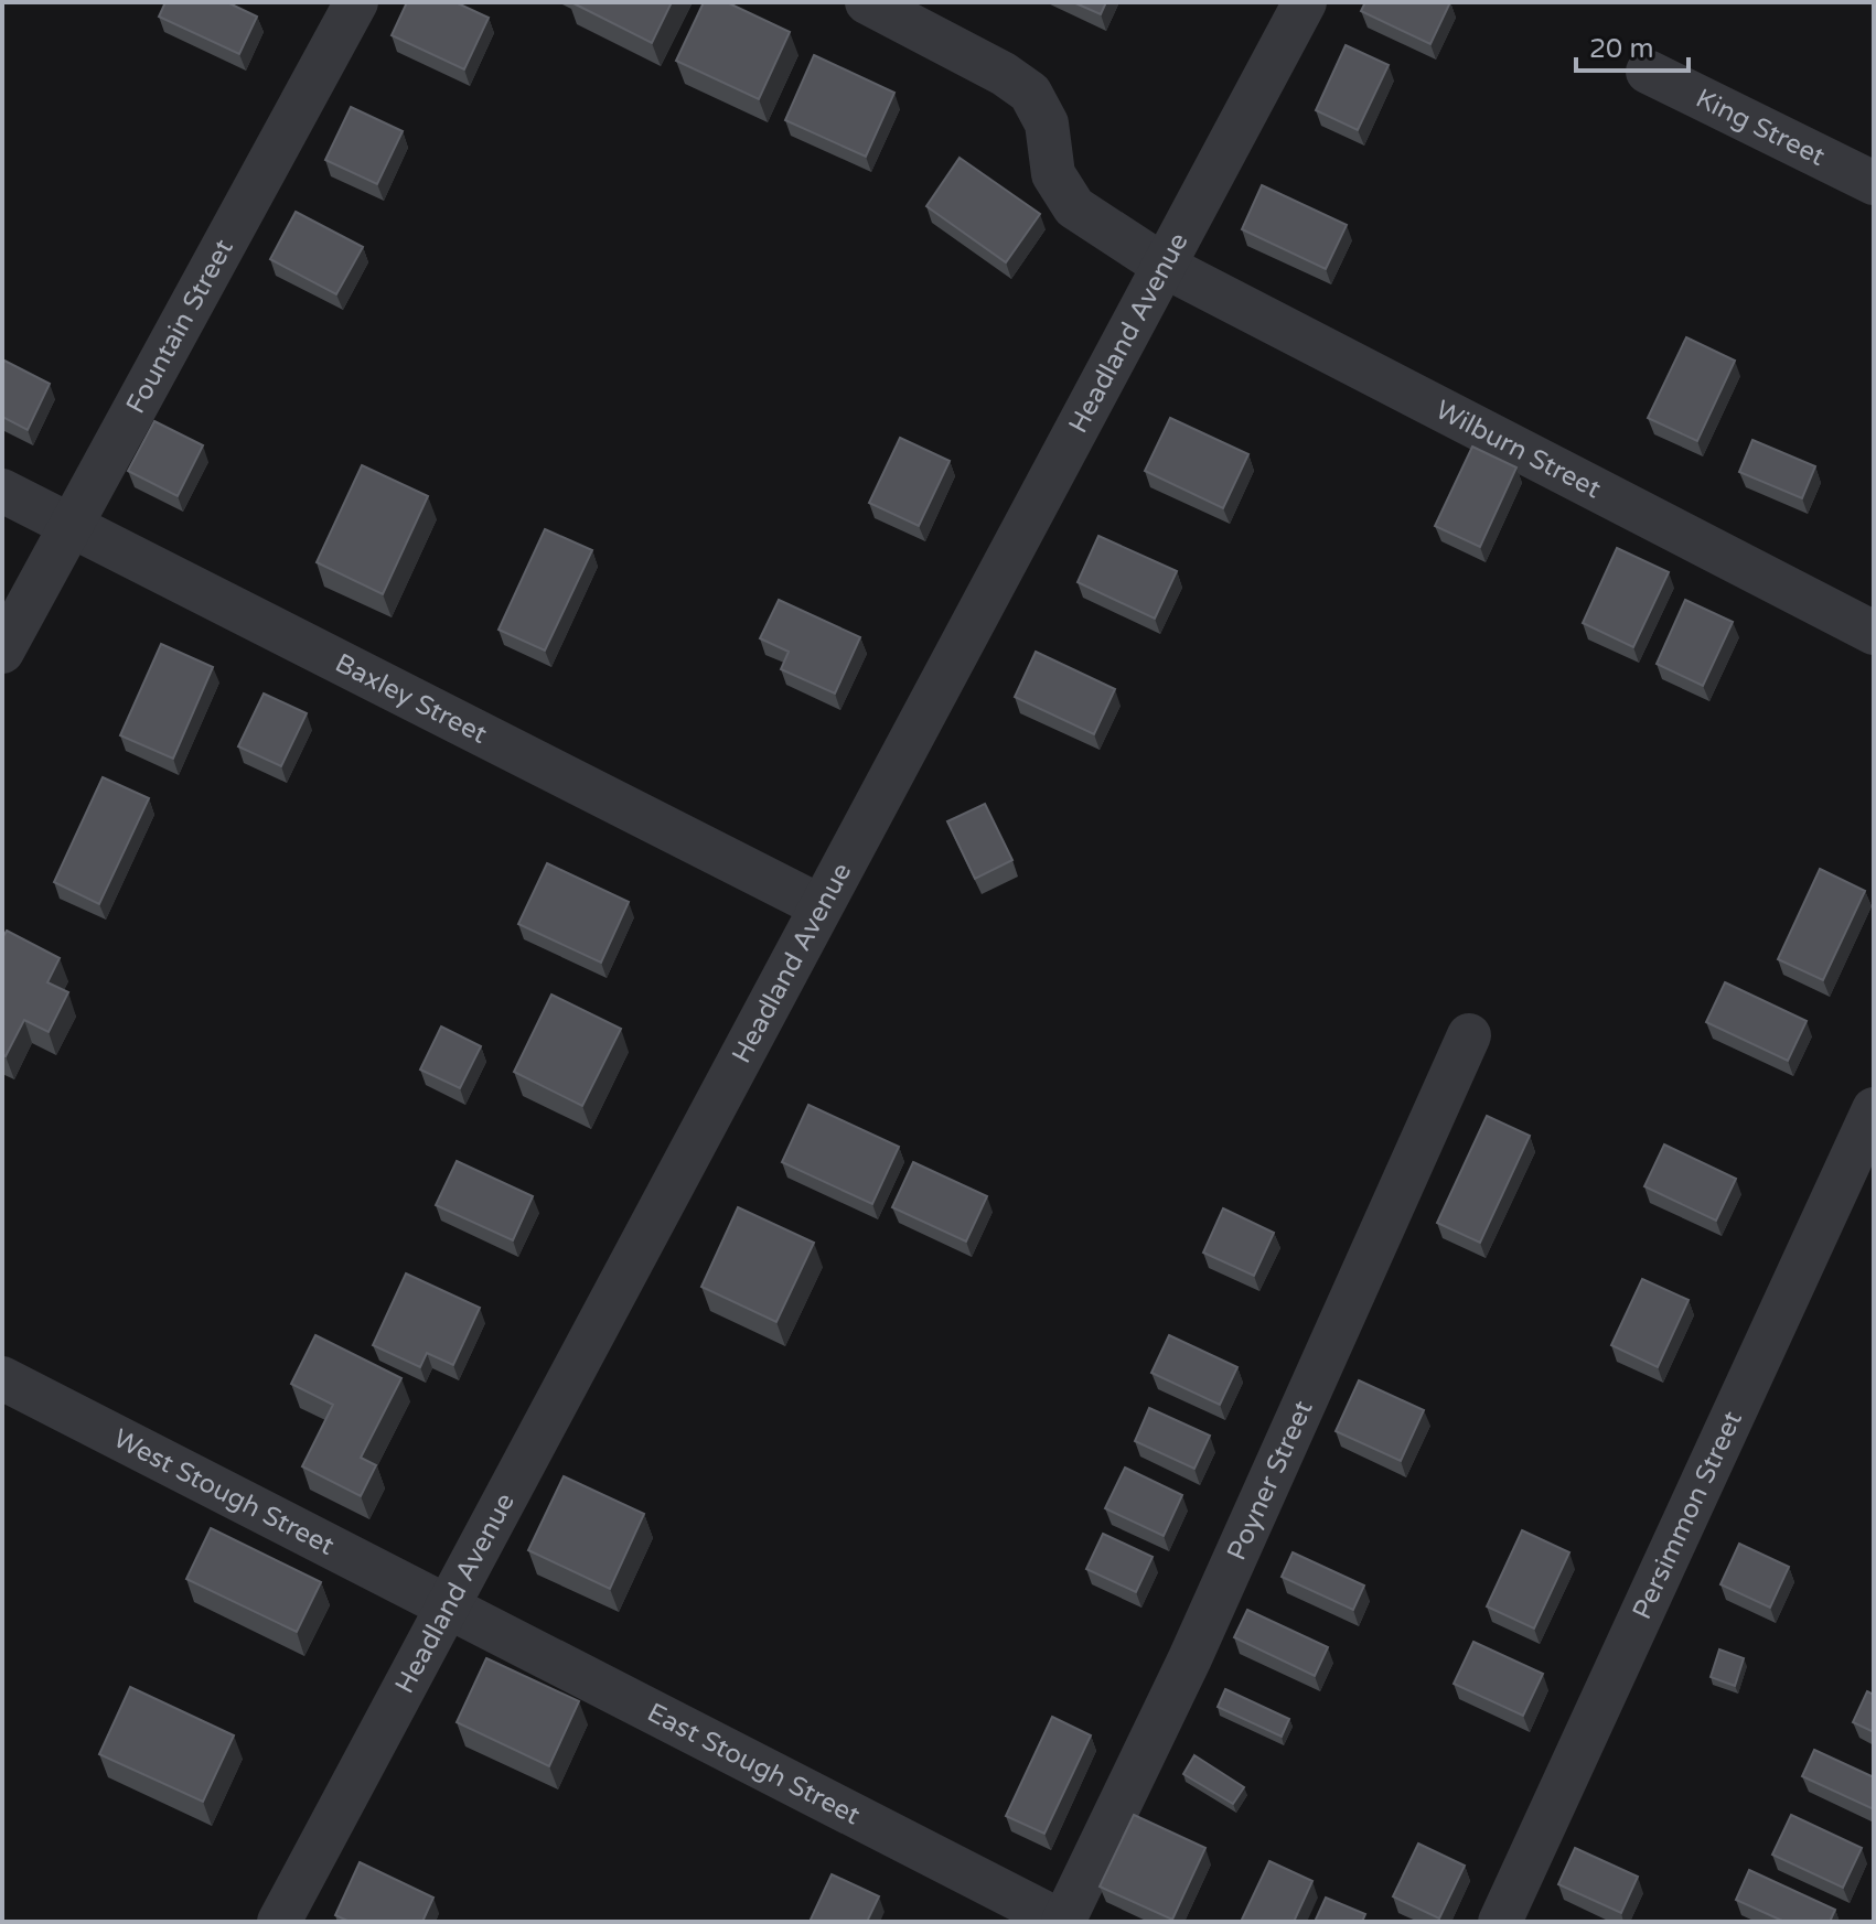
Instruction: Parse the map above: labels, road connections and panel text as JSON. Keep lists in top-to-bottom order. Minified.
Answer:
{"streets":{"street":["King Street","Fountain Street","Headland Avenue","Wilburn Street","Baxley Street","Poyner Street","West Stough Street","Persimmon Street","East Stough Street"]},"crossings":[["Fountain Street","Baxley Street"],["Headland Avenue","Wilburn Street"],["Headland Avenue","Baxley Street"],["Headland Avenue","West Stough Street"],["Headland Avenue","East Stough Street"],["Poyner Street","East Stough Street"],["West Stough Street","East Stough Street"]],"scale_bar":"20 m"}
